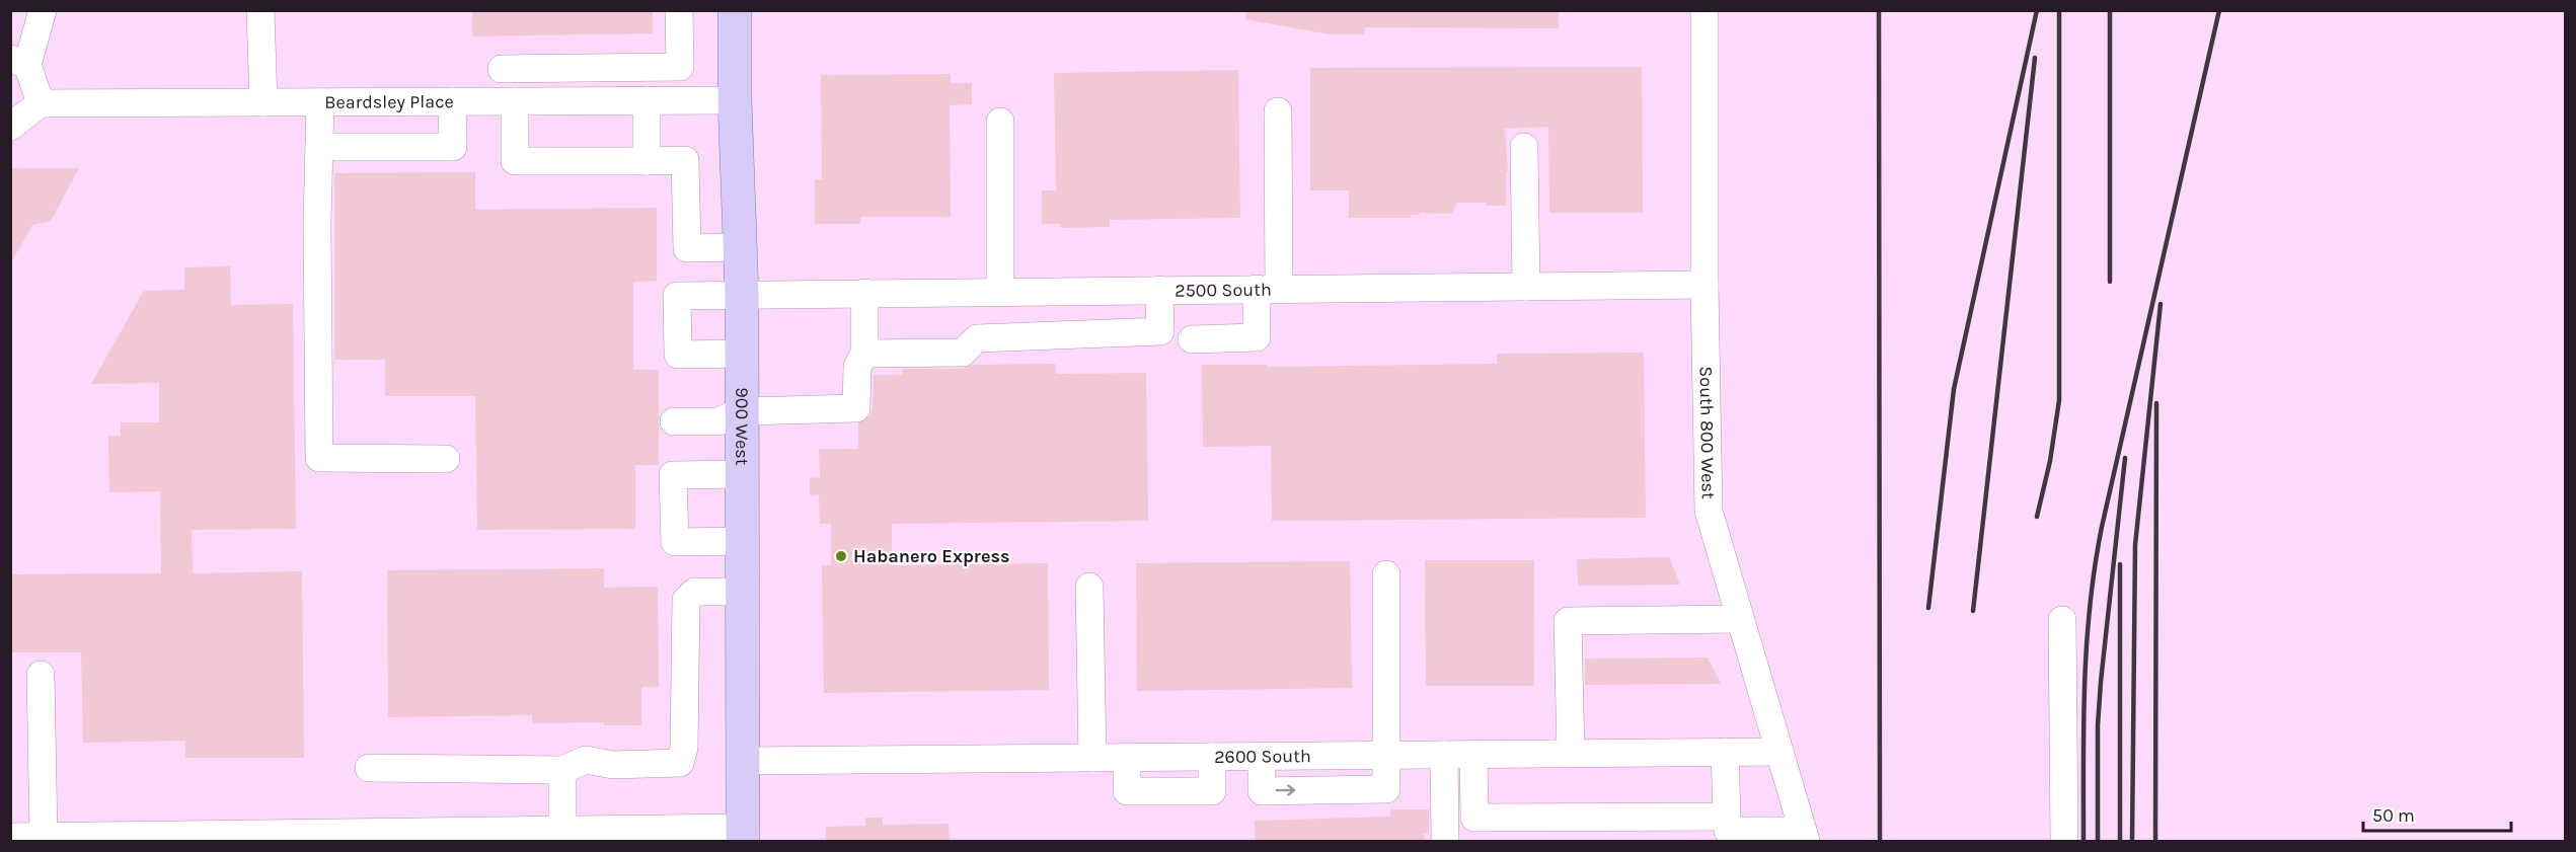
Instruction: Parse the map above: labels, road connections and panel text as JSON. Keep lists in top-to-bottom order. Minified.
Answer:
{"streets":{"main road":["900 West"],"street":["Beardsley Place","2500 South","South 800 West","2600 South"]},"crossings":[["Beardsley Place","900 West"],["2500 South","900 West"],["2500 South","South 800 West"],["900 West","2600 South"],["South 800 West","2600 South"]],"places":["Habanero Express"],"scale_bar":"50 m"}
